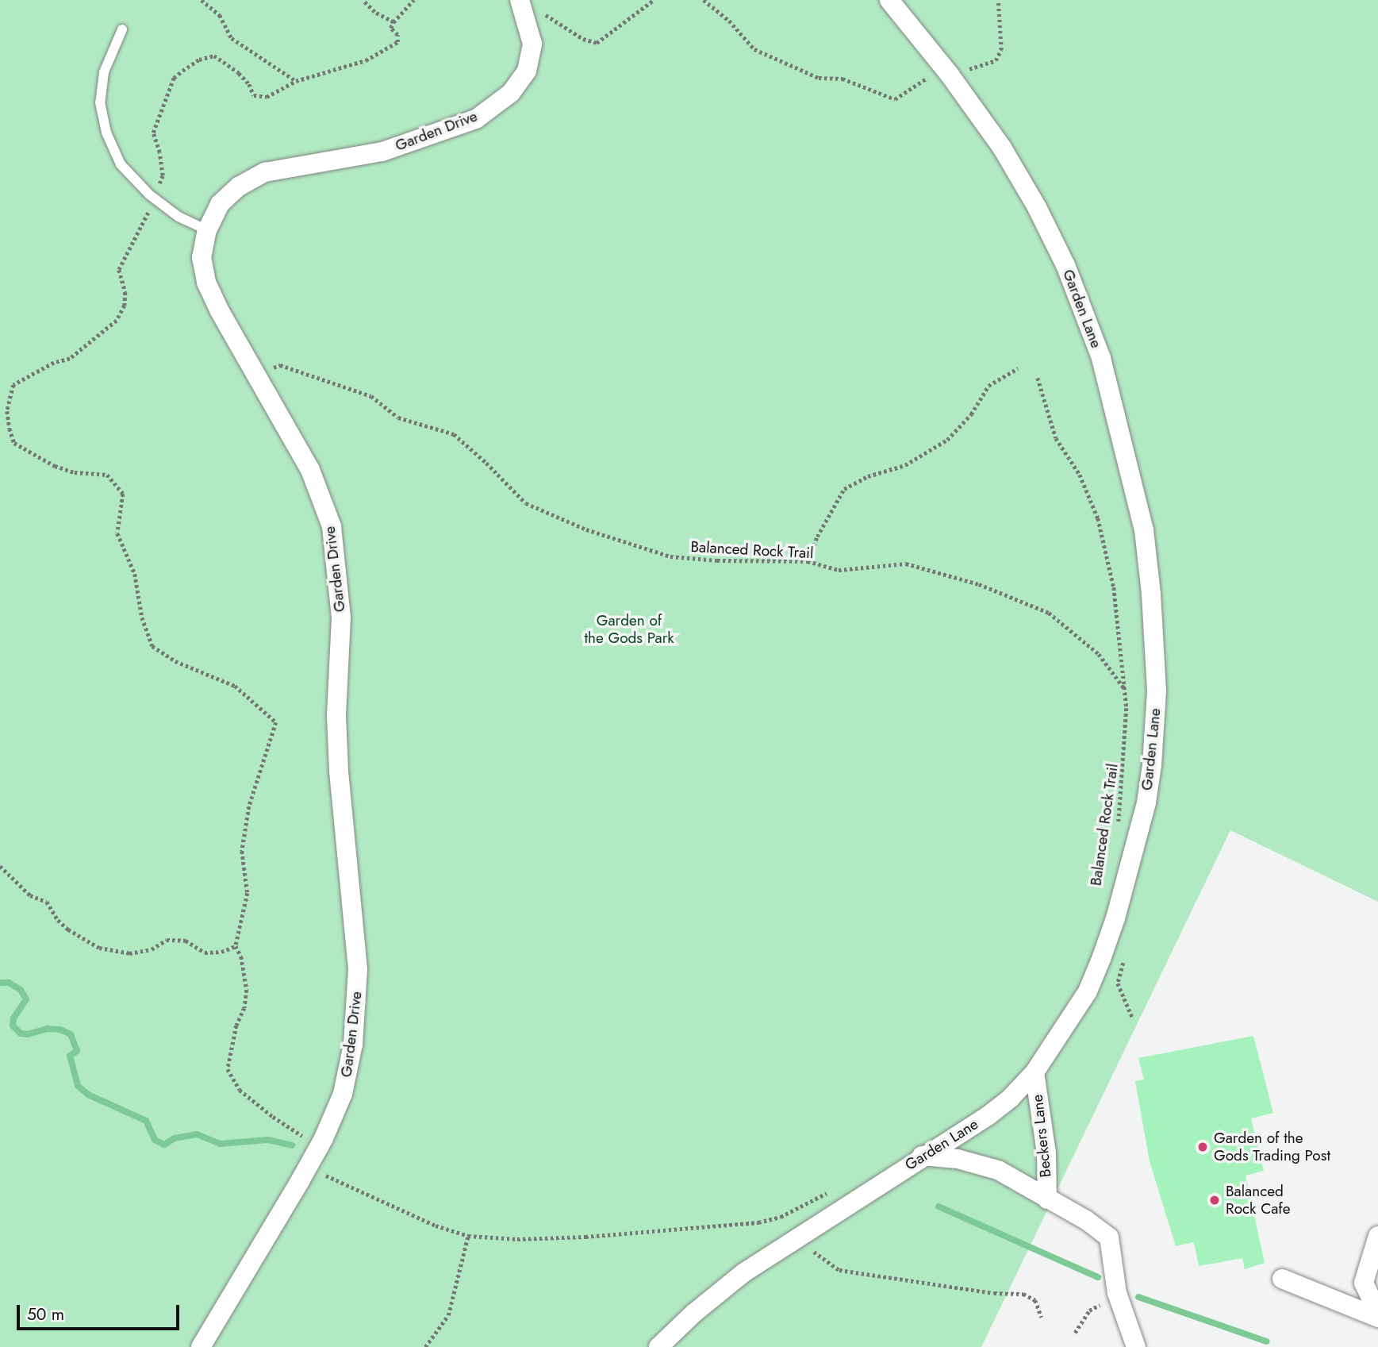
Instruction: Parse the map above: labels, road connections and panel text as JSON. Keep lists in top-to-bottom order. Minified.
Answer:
{"streets":{"street":["Garden Drive","Garden Lane","Beckers Lane"],"path":["Balanced Rock Trail"]},"crossings":[["Garden Drive","Balanced Rock Trail"],["Garden Lane","Beckers Lane"]],"parks":["Garden of the Gods Park"],"places":["Garden of the Gods Trading Post","Balanced Rock Cafe"],"scale_bar":"50 m"}
